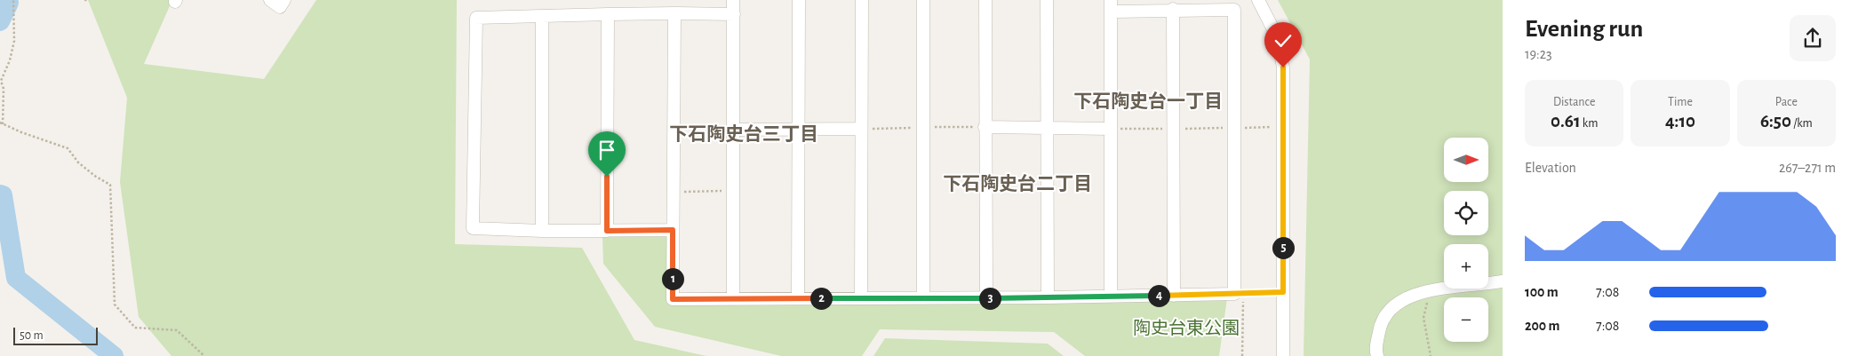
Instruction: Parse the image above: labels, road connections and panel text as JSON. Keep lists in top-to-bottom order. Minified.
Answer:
{"districts":["下石陶史台一丁目","下石陶史台三丁目","下石陶史台二丁目"],"parks":["陶史台東公園"],"scale_bar":"50 m","north":"right","page":{"heading":["Evening run","19:23"],"stats":[["Distance","0.61 km"],["Time","4:10"],["Pace","6:50 /km"]],"map_buttons":["+","−"],"chart":["Elevation","267–271 m"],"pins":["5","1","4","2","3"],"list":[{"name":"100 m","note":"7:08"},{"name":"200 m","note":"7:08"}],"scale":"50 m"}}
